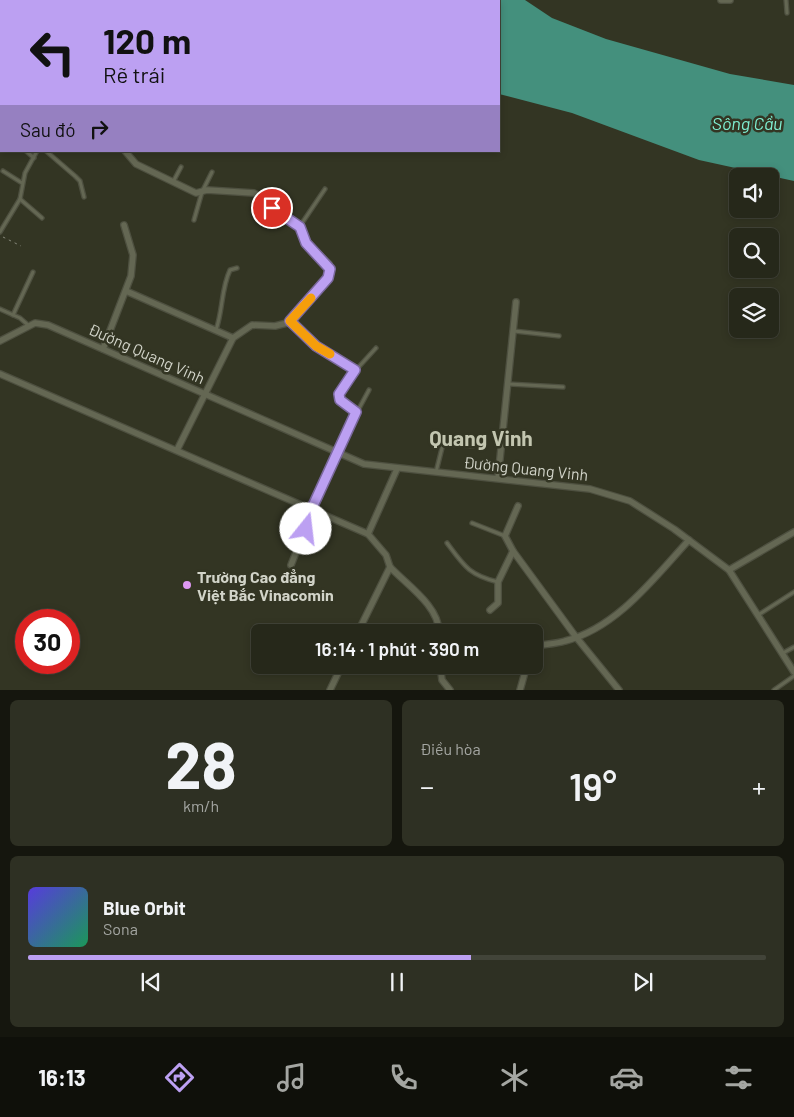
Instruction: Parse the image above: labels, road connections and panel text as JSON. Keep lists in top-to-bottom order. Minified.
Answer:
{"streets":{"street":["Đường Quang Vinh"]},"districts":["Quang Vinh"],"water":["Sông Cầu"],"places":["Trường Cao đẳng Việt Bắc Vinacomin"],"page":{"turn":["120 m","Rẽ trái"],"then":"Sau đó","limit":"30","trip":"16:14 · 1 phút · 390 m","tile":[["28","km/h"],"Điều hòa"],"heat":["−","19°","+"],"song":["Blue Orbit","Sona"],"tabs":"16:13"}}
